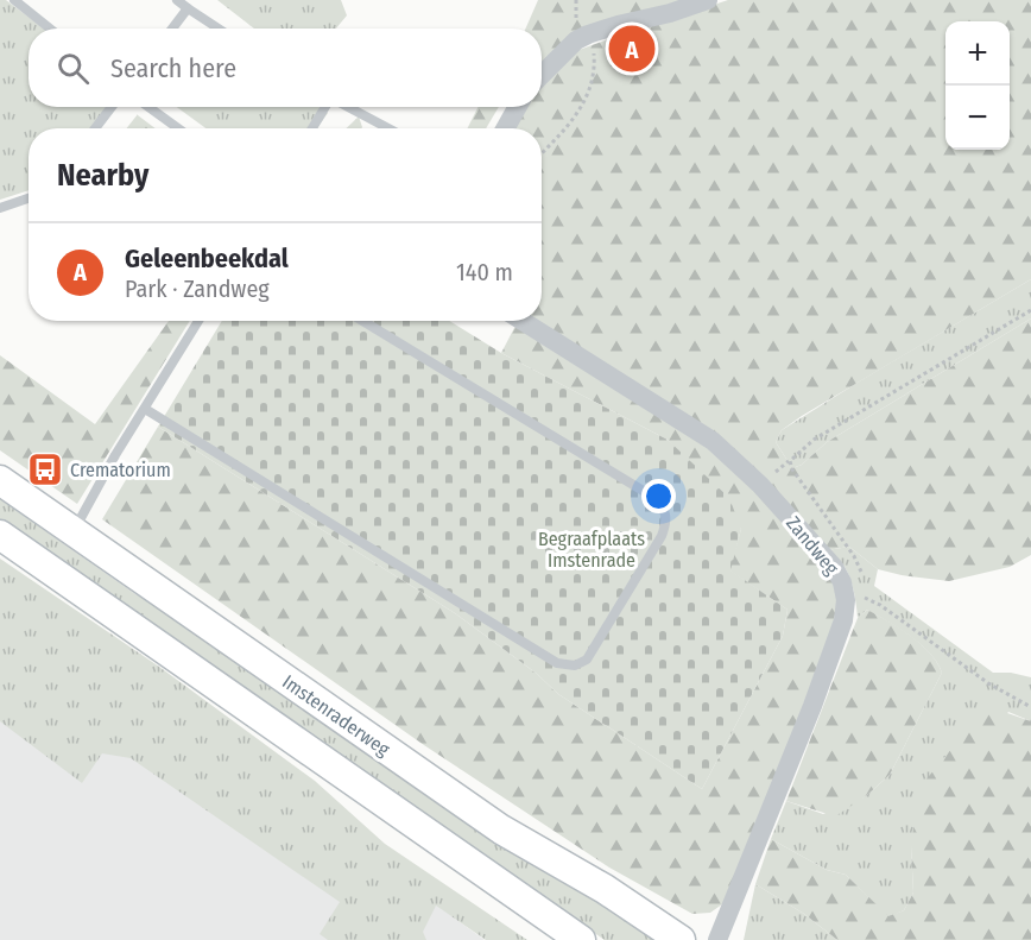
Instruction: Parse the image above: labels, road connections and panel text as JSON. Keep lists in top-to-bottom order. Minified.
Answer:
{"streets":{"street":["Zandweg","Imstenraderweg"]},"parks":["Begraafplaats Imstenrade"],"places":{"bus stop":["Crematorium"]},"page":{"map_buttons":["+","−"],"pins":"A","search":"Search here","heading":"Nearby","list":[{"mark":"A","name":"Geleenbeekdal","note":"Park · Zandweg","value":"140 m"}]}}
